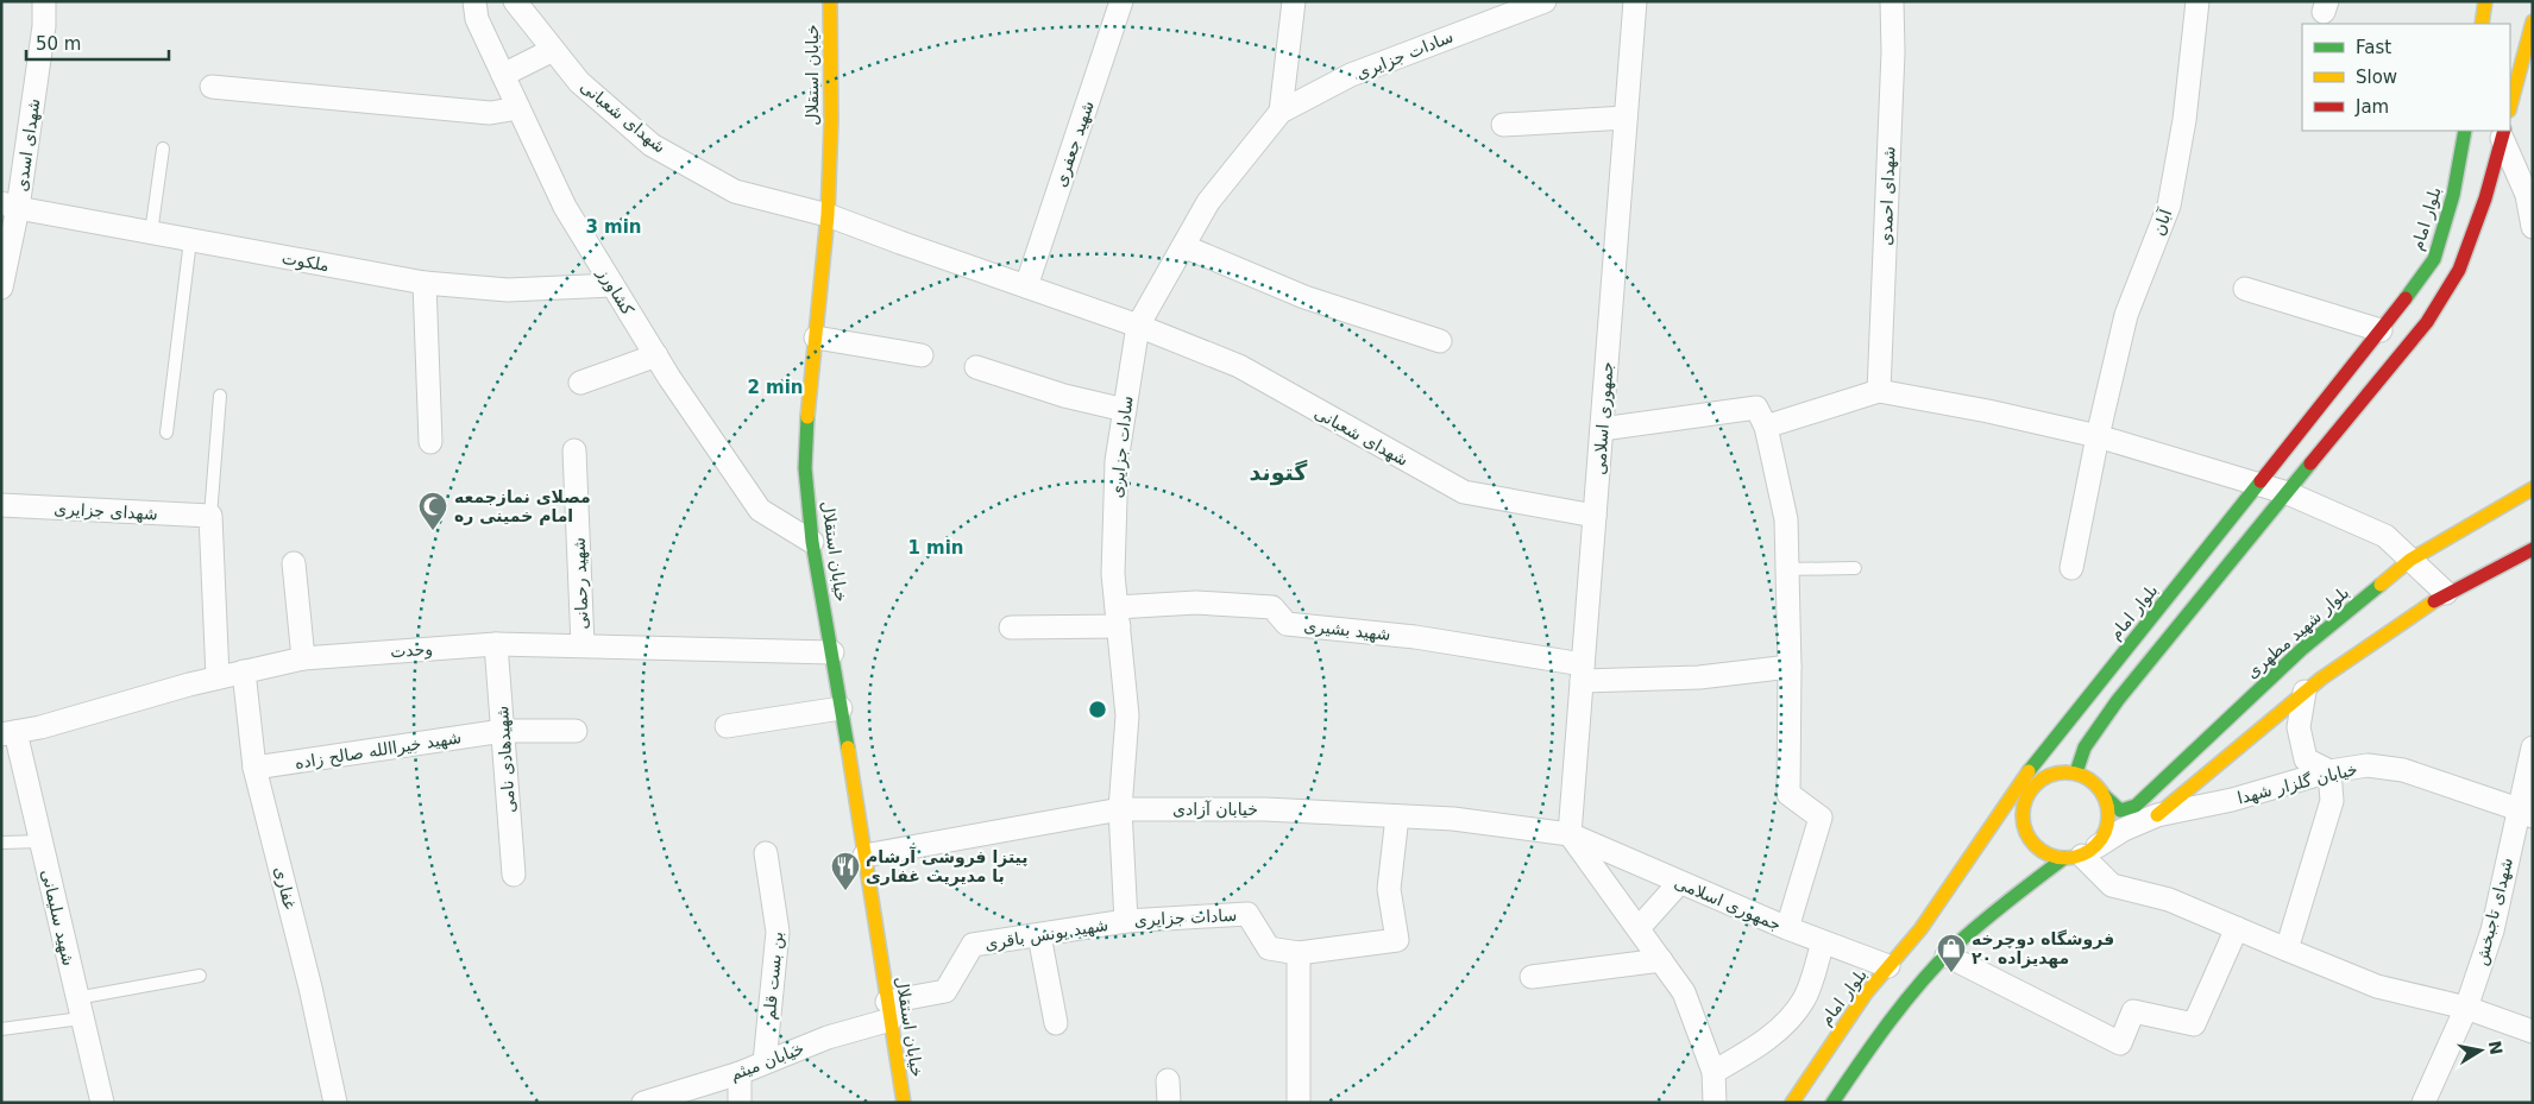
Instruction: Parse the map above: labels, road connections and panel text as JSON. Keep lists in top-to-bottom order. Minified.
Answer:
{"streets":{"street":["سادات جزایری","خیابان استقلال","شهدای شعبانی","شهید جعفری","شهدای اسدی","شهدای احمدی","بلوار امام","آبان","ملکوت","کشاورز","جمهوری اسلامی","شهدای جزایری","شهید رحمانی","شهید بشیری","بلوار شهید مطهری","وحدت","شهید خیراالله صالح زاده","شهیدهادی نامی","خیابان گلزار شهدا","خیابان آزادی","غفاری","شهدای تاجبخش","شهید سلیمانی","شهید یونس باقری","بن بست قلم","خیابان میثم"]},"crossings":[["سادات جزایری","شهدای شعبانی"],["سادات جزایری","شهید بشیری"],["سادات جزایری","خیابان آزادی"],["سادات جزایری","شهید یونس باقری"],["خیابان استقلال","شهدای شعبانی"],["خیابان استقلال","کشاورز"],["خیابان استقلال","وحدت"],["خیابان استقلال","خیابان آزادی"],["خیابان استقلال","شهید یونس باقری"],["خیابان استقلال","خیابان میثم"],["شهدای شعبانی","شهید جعفری"],["شهدای شعبانی","جمهوری اسلامی"],["شهدای اسدی","ملکوت"],["بلوار امام","جمهوری اسلامی"],["ملکوت","کشاورز"],["جمهوری اسلامی","شهید بشیری"],["جمهوری اسلامی","خیابان آزادی"],["شهید رحمانی","وحدت"],["بلوار شهید مطهری","خیابان گلزار شهدا"],["وحدت","شهیدهادی نامی"],["وحدت","غفاری"],["وحدت","شهید سلیمانی"],["شهید خیراالله صالح زاده","شهیدهادی نامی"],["شهید خیراالله صالح زاده","غفاری"],["خیابان گلزار شهدا","شهدای تاجبخش"],["شهید یونس باقری","خیابان میثم"],["بن بست قلم","خیابان میثم"]],"districts":["گتوند"],"places":{"mosque":["مصلای نمازجمعه امام خمینی ره"],"restaurant":["پیتزا فروشی آرشام با مدیریت غفاری"],"shop":["فروشگاه دوچرخه ۲۰ مهدیزاده"]},"legend":["Fast","Slow","Jam"],"scale_bar":"50 m","north":"right","rings":["3 min","2 min","1 min"]}
